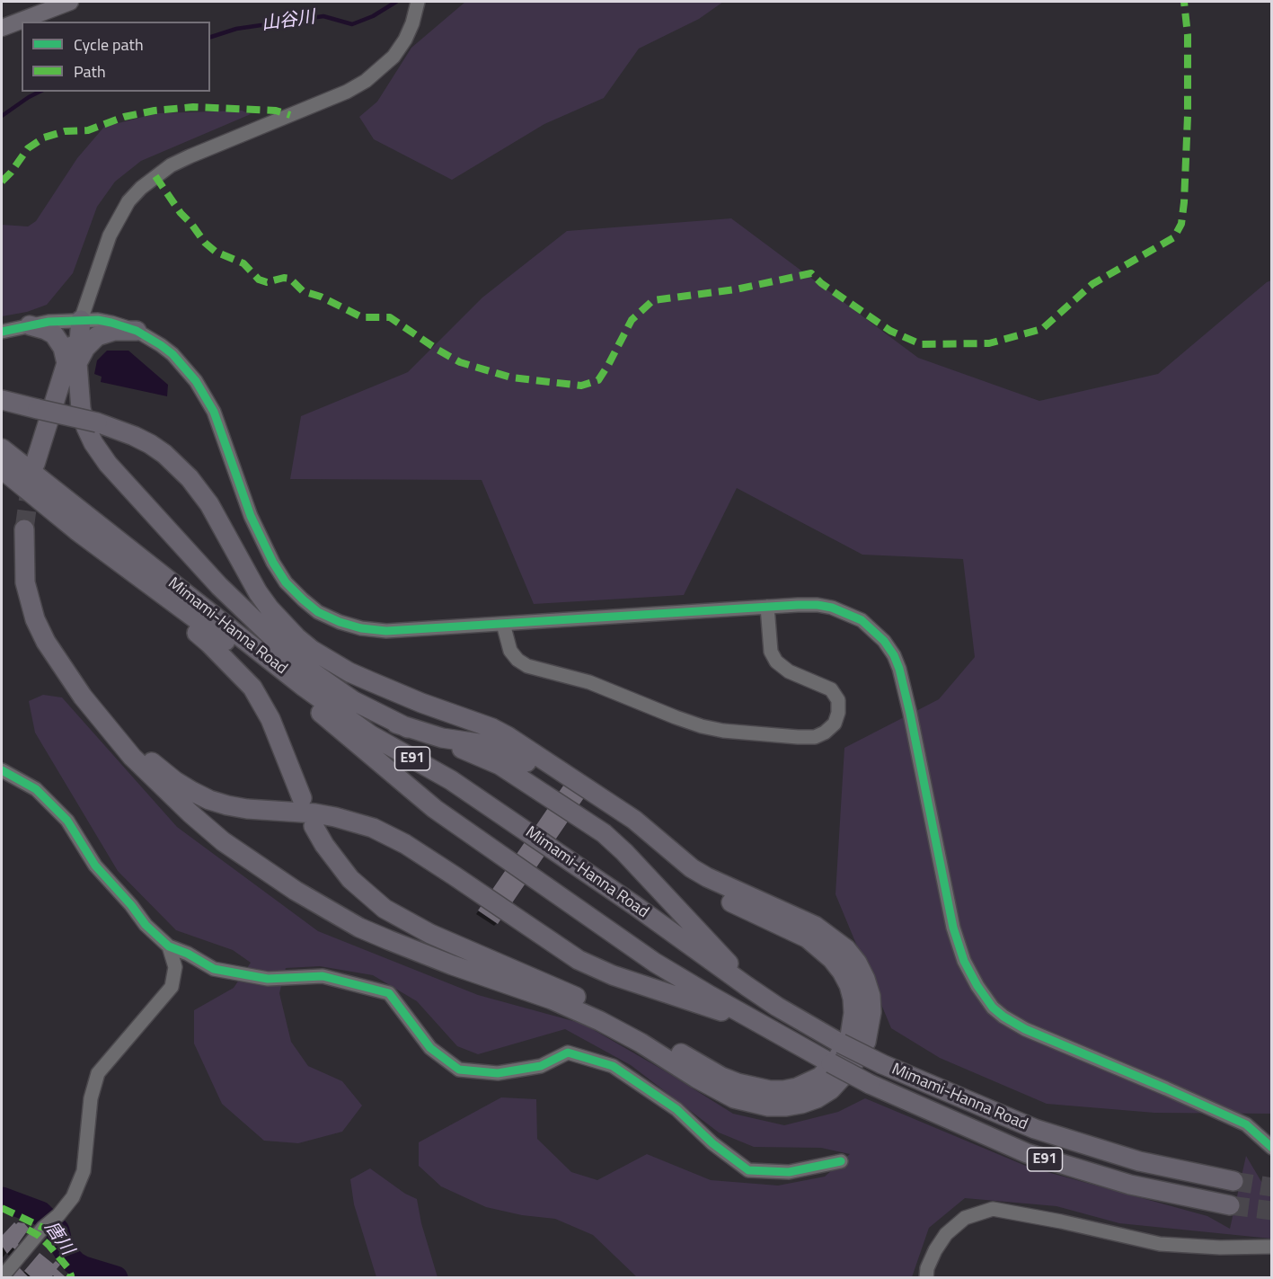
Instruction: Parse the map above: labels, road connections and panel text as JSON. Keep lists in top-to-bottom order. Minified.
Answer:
{"streets":{"highway":["Mimami-Hanna Road","E91"]},"crossings":[["Mimami-Hanna Road","E91"]],"water":["山谷川","唐川"],"legend":["Cycle path","Path"]}
